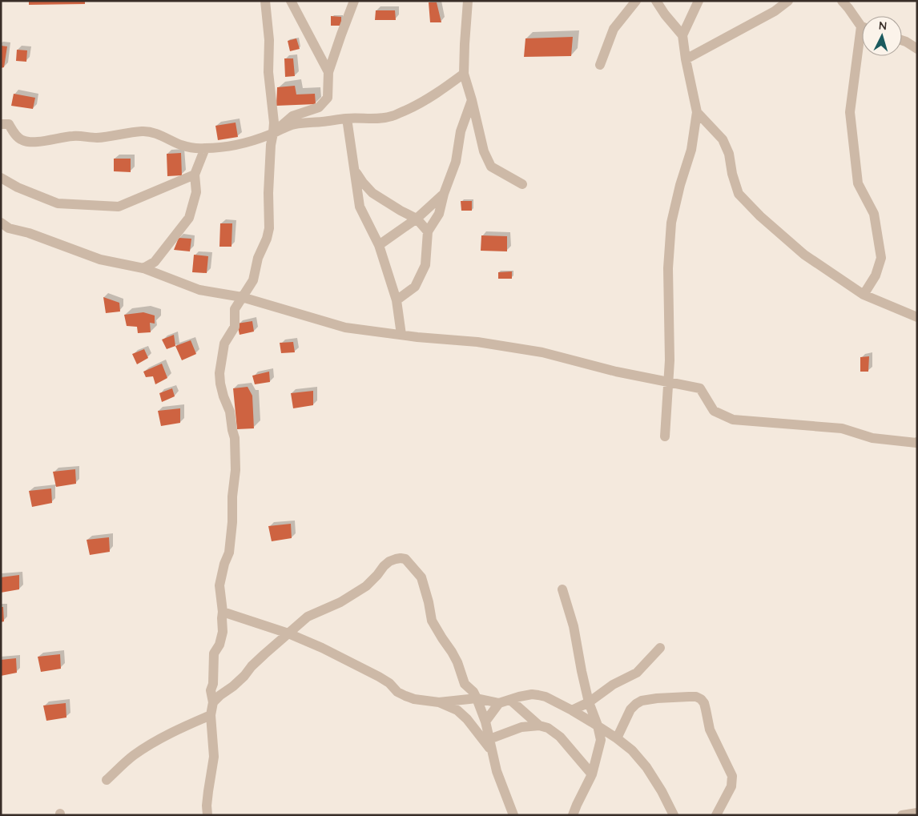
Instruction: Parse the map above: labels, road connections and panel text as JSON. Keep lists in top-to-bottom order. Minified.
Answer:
{"north":"top"}
